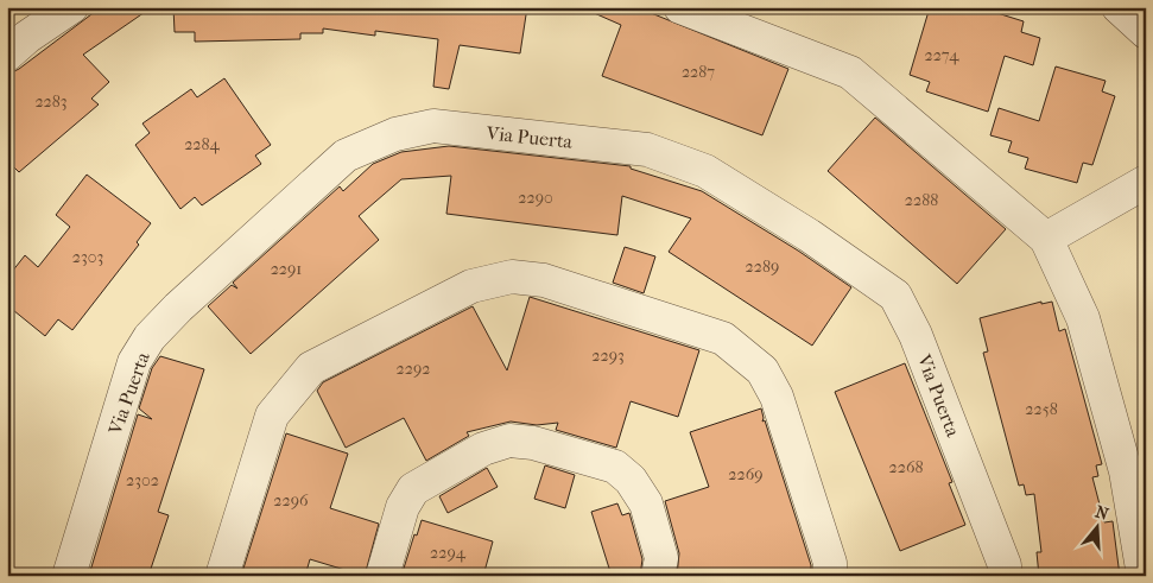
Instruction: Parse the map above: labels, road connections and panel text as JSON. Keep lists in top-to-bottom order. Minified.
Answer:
{"streets":{"street":["Via Puerta"]},"house_numbers":["2274","2287","2283","2284","2290","2288","2303","2289","2291","2293","2292","2258","2268","2269","2302","2296","2294"],"north":"top"}
